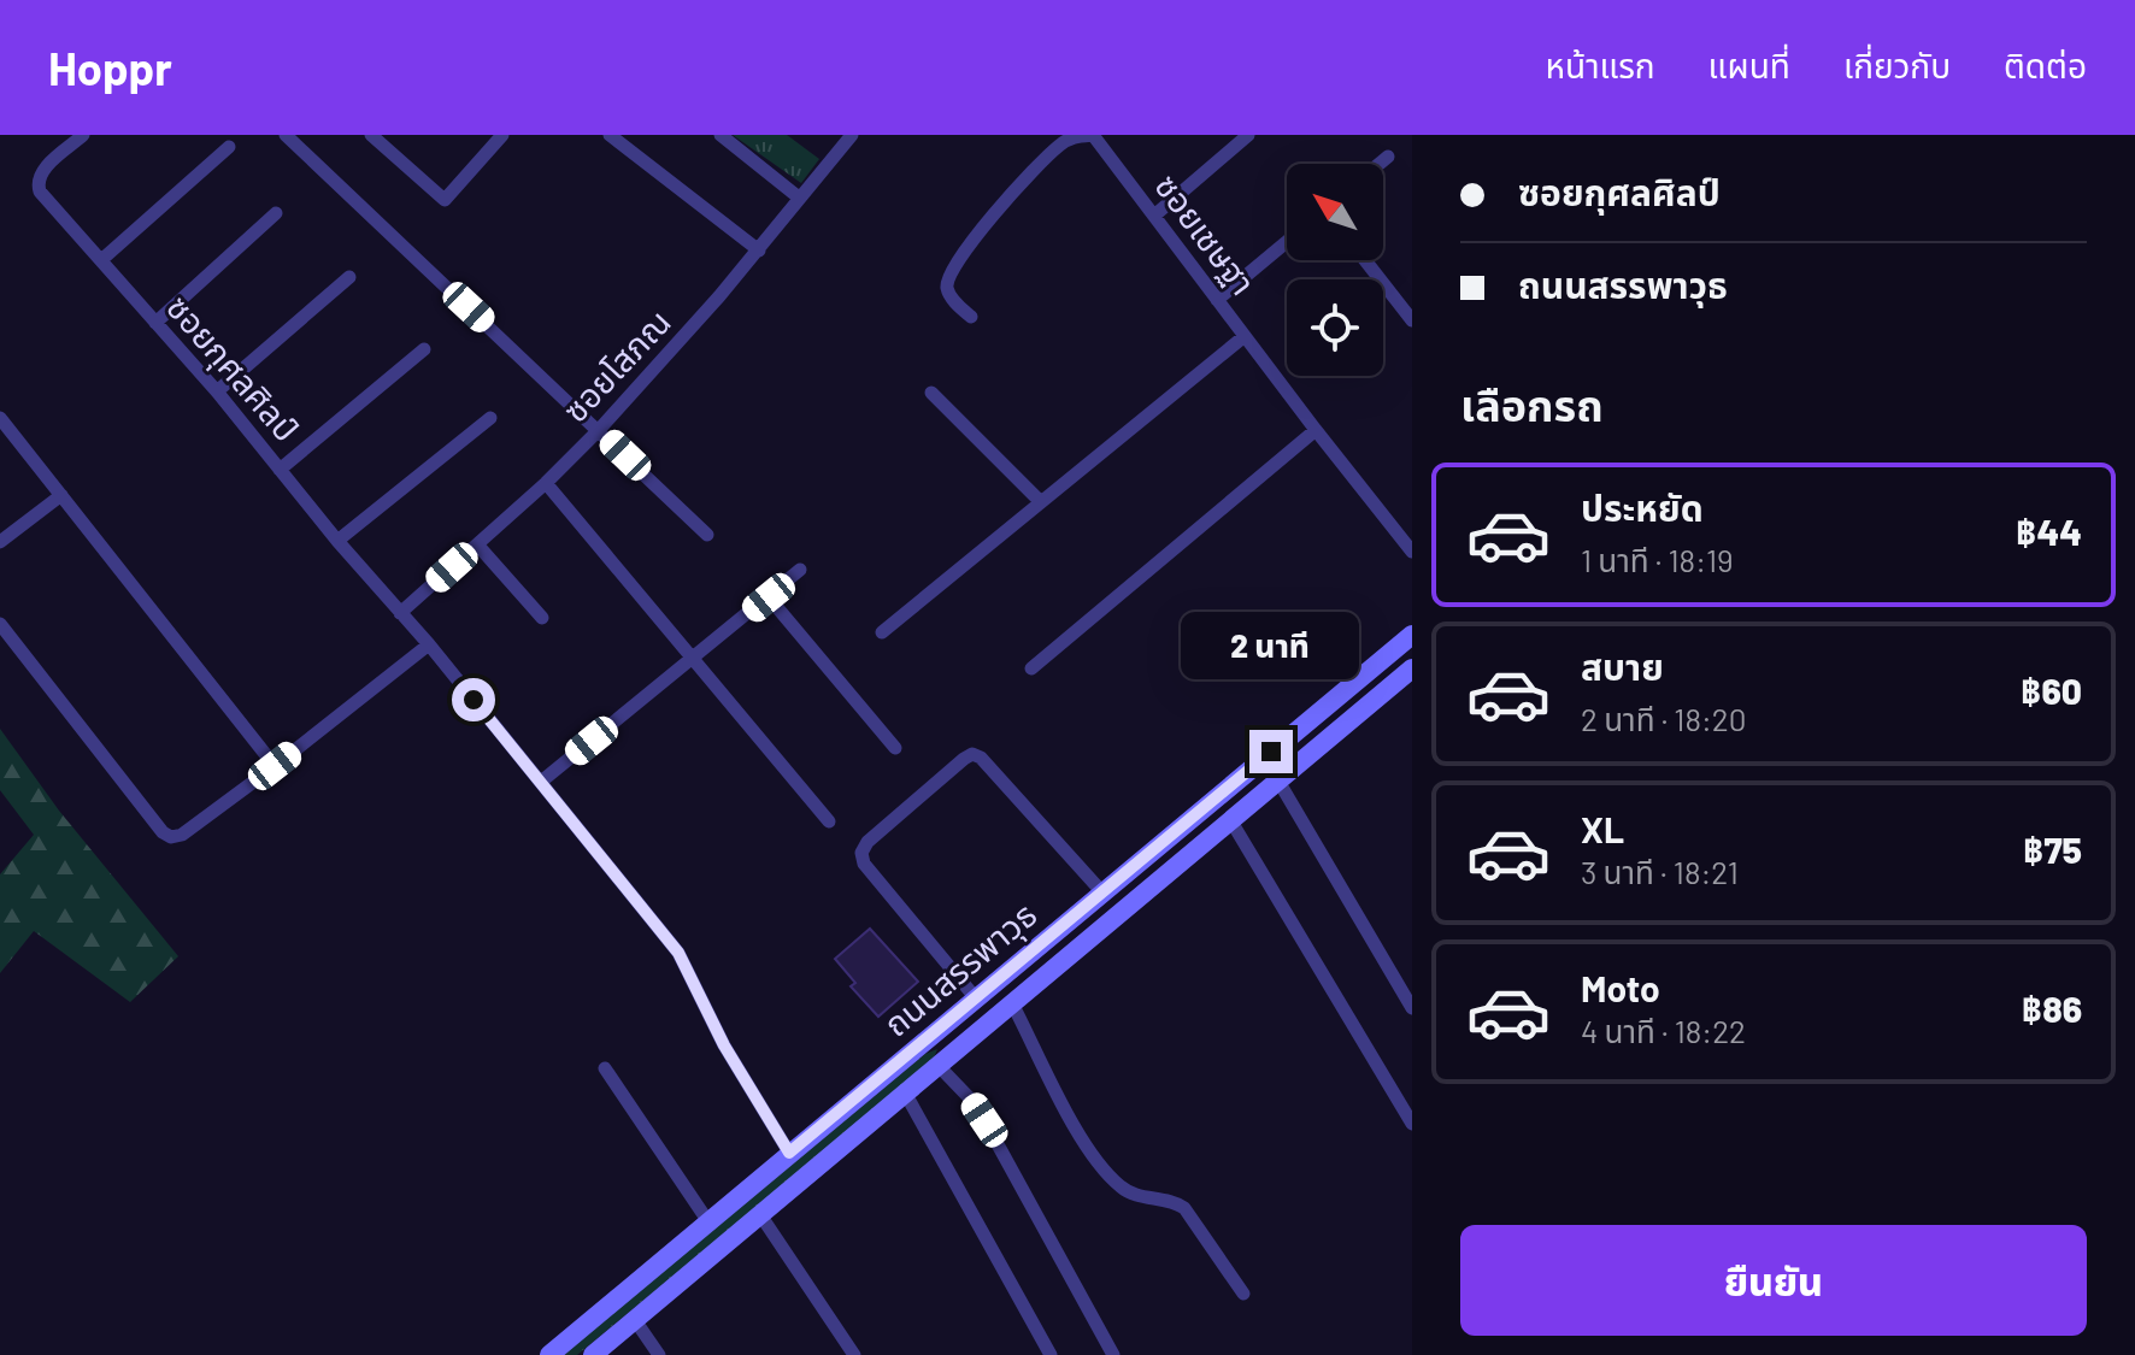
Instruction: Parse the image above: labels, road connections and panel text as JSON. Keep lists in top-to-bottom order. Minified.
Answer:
{"streets":{"main road":["ถนนสรรพาวุธ"],"street":["ซอยเชษฐา","ซอยโสภณ","ซอยกุศลศิลป์"]},"crossings":[["ซอยโสภณ","ซอยกุศลศิลป์"],["ซอยกุศลศิลป์","ถนนสรรพาวุธ"]],"north":"top left","page":{"header":"Hoppr","nav":["หน้าแรก","แผนที่","เกี่ยวกับ","ติดต่อ"],"banner":["ซอยกุศลศิลป์","ถนนสรรพาวุธ"],"heading":"เลือกรถ","list":[{"name":"ประหยัด","note":"1 นาที · 18:19","value":"฿44"},{"name":"สบาย","note":"2 นาที · 18:20","value":"฿60"},{"name":"XL","note":"3 นาที · 18:21","value":"฿75"},{"name":"Moto","note":"4 นาที · 18:22","value":"฿86"}],"bubble":"2 นาที","buttons":"ยืนยัน"}}
